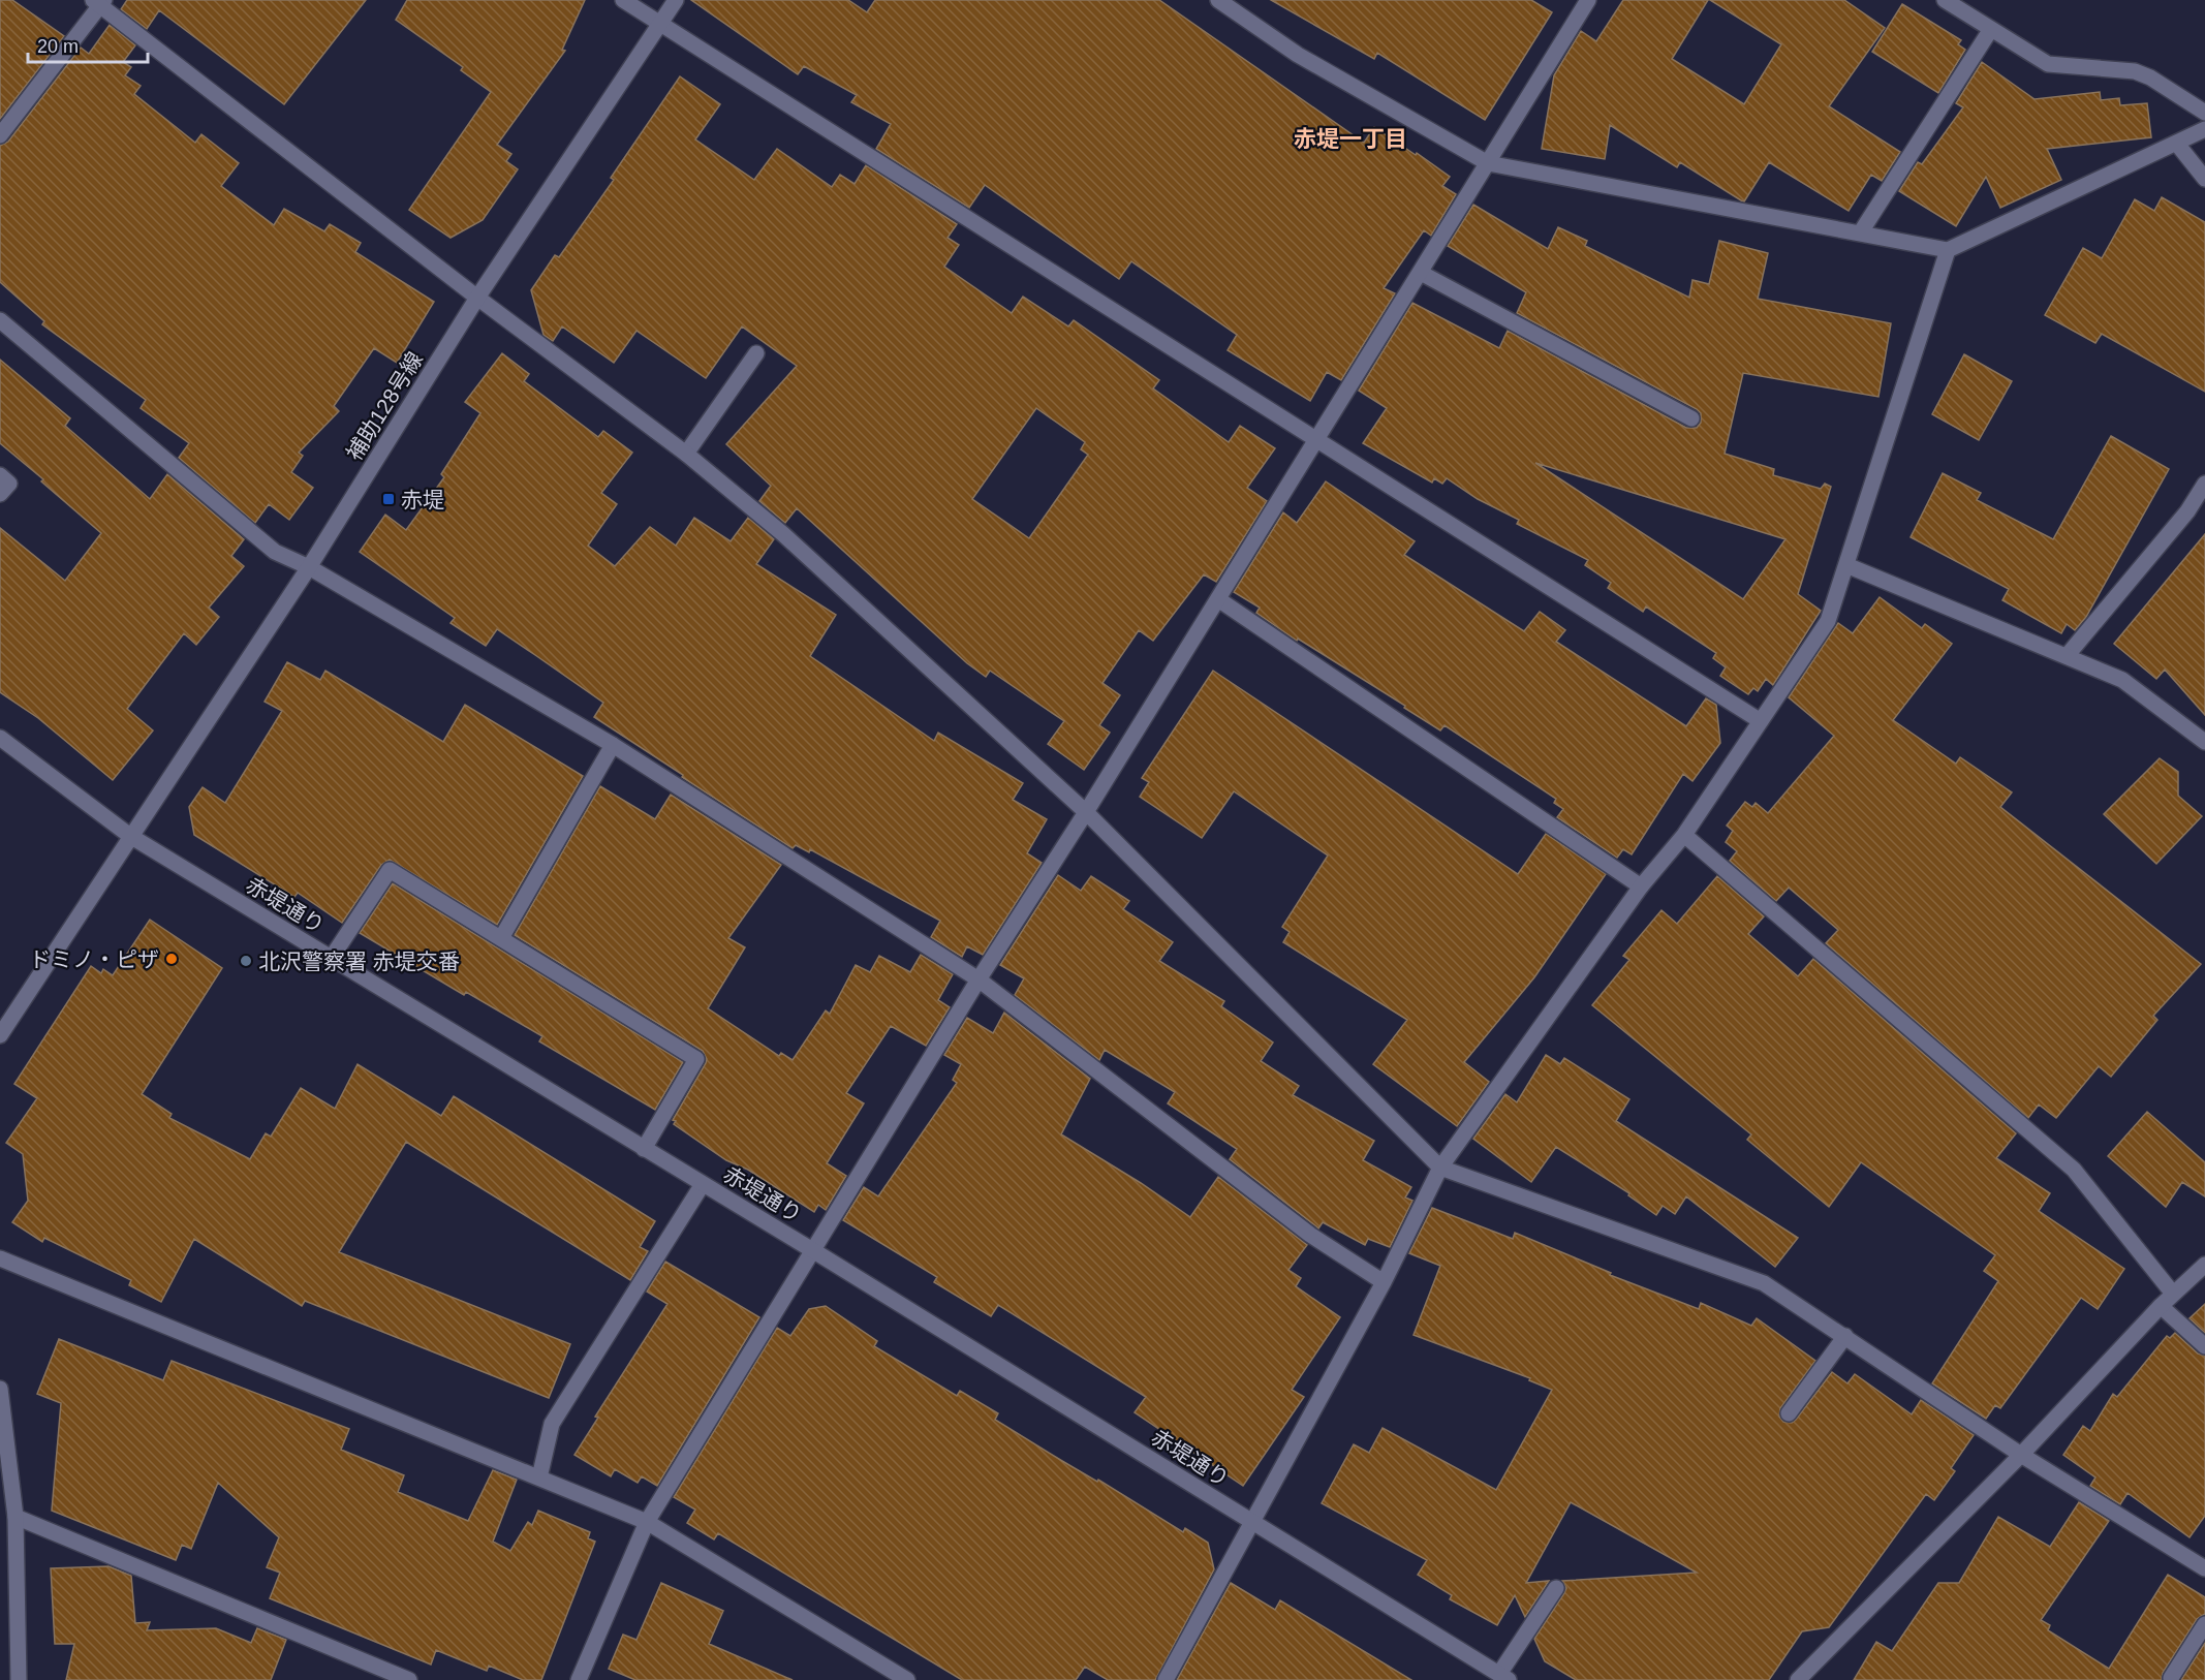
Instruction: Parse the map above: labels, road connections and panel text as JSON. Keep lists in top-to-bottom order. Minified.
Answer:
{"streets":{"street":["補助128号線","赤堤通り"]},"crossings":[["補助128号線","赤堤通り"]],"districts":["赤堤一丁目"],"places":{"transit":["赤堤"],"other":["ドミノ・ピザ","北沢警察署 赤堤交番"]},"scale_bar":"20 m"}
